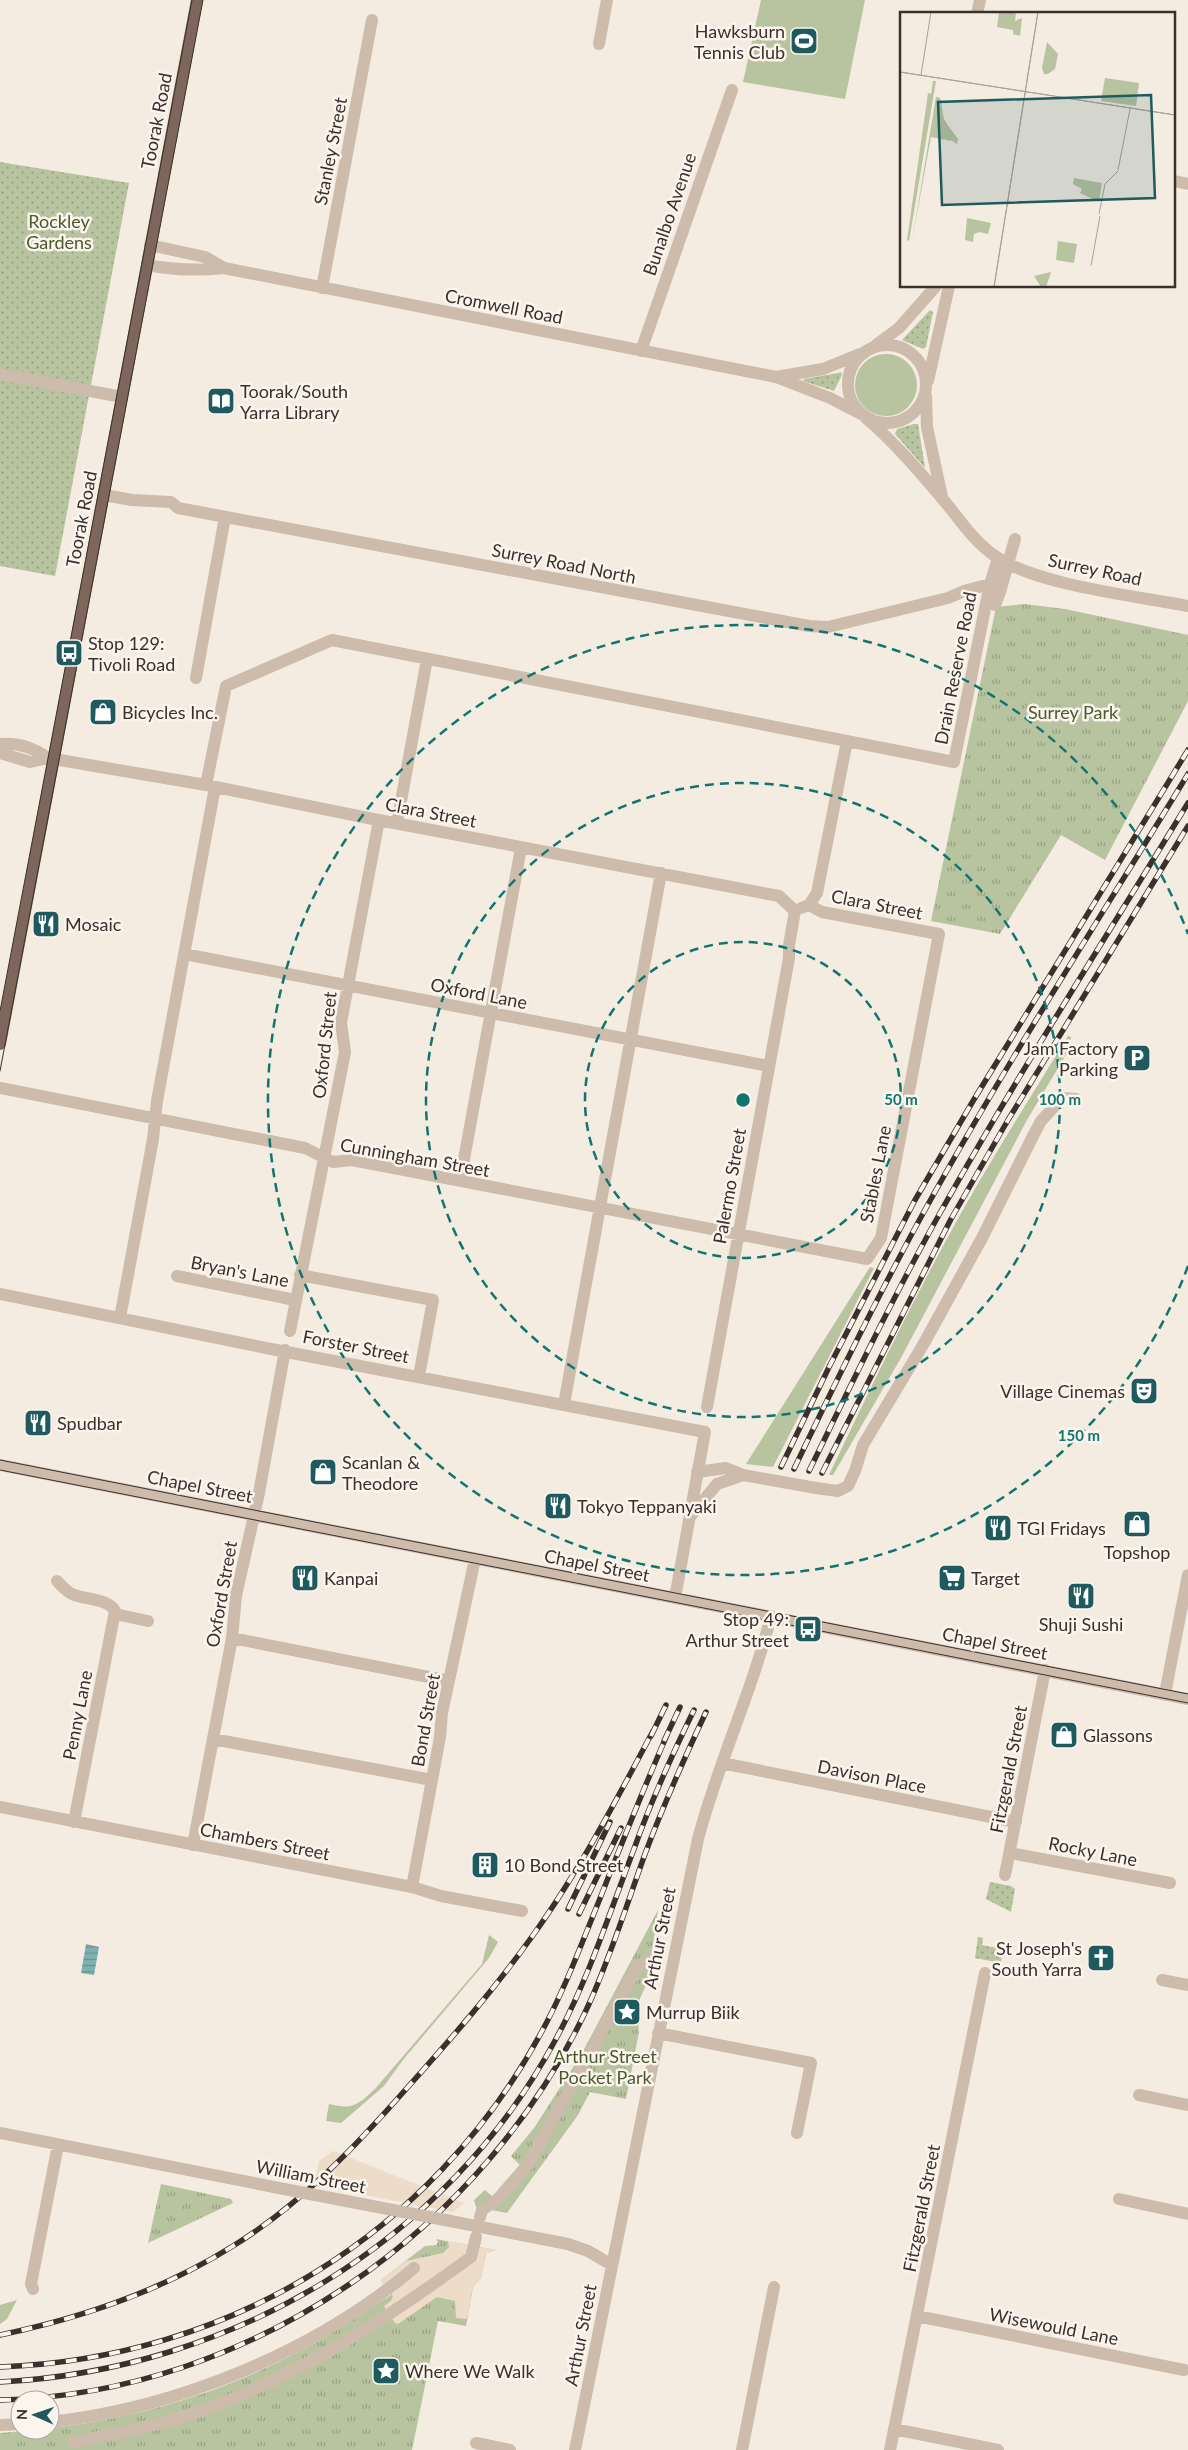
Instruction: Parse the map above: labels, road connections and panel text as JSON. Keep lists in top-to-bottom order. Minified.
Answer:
{"streets":{"main road":["Toorak Road"],"street":["Stanley Street","Bunalbo Avenue","Cromwell Road","Surrey Road North","Surrey Road","Drain Reserve Road","Clara Street","Oxford Lane","Oxford Street","Cunningham Street","Stables Lane","Palermo Street","Bryan's Lane","Forster Street","Chapel Street","Penny Lane","Bond Street","Fitzgerald Street","Davison Place","Chambers Street","Rocky Lane","Arthur Street","William Street","Wisewould Lane"]},"crossings":[["Toorak Road","Cromwell Road"],["Toorak Road","Surrey Road North"],["Toorak Road","Clara Street"],["Stanley Street","Cromwell Road"],["Bunalbo Avenue","Cromwell Road"],["Surrey Road North","Drain Reserve Road"],["Clara Street","Oxford Street"],["Clara Street","Stables Lane"],["Clara Street","Palermo Street"],["Oxford Lane","Oxford Street"],["Oxford Lane","Palermo Street"],["Oxford Street","Cunningham Street"],["Oxford Street","Bryan's Lane"],["Oxford Street","Forster Street"],["Oxford Street","Chapel Street"],["Oxford Street","Chambers Street"],["Cunningham Street","Stables Lane"],["Cunningham Street","Palermo Street"],["Stables Lane","Palermo Street"],["Chapel Street","Bond Street"],["Chapel Street","Fitzgerald Street"],["Chapel Street","Arthur Street"],["Penny Lane","Chambers Street"],["Bond Street","Chambers Street"],["Fitzgerald Street","Davison Place"],["Fitzgerald Street","Rocky Lane"],["Fitzgerald Street","Wisewould Lane"],["Davison Place","Arthur Street"],["Arthur Street","William Street"]],"parks":["Rockley Gardens","Surrey Park","Arthur Street Pocket Park"],"places":{"sports":["Hawksburn Tennis Club"],"library":["Toorak/South Yarra Library"],"bus stop":["Stop 129: Tivoli Road","Stop 49: Arthur Street"],"shop":["Bicycles Inc.","Scanlan & Theodore","Topshop","Glassons"],"restaurant":["Mosaic","Spudbar","Tokyo Teppanyaki","TGI Fridays","Kanpai","Shuji Sushi"],"parking":["Jam Factory Parking"],"theatre":["Village Cinemas"],"supermarket":["Target"],"building":["10 Bond Street"],"church":["St Joseph's South Yarra"],"place":["Murrup Biik","Where We Walk"]},"north":"left","rings":["50 m","100 m","150 m"]}
